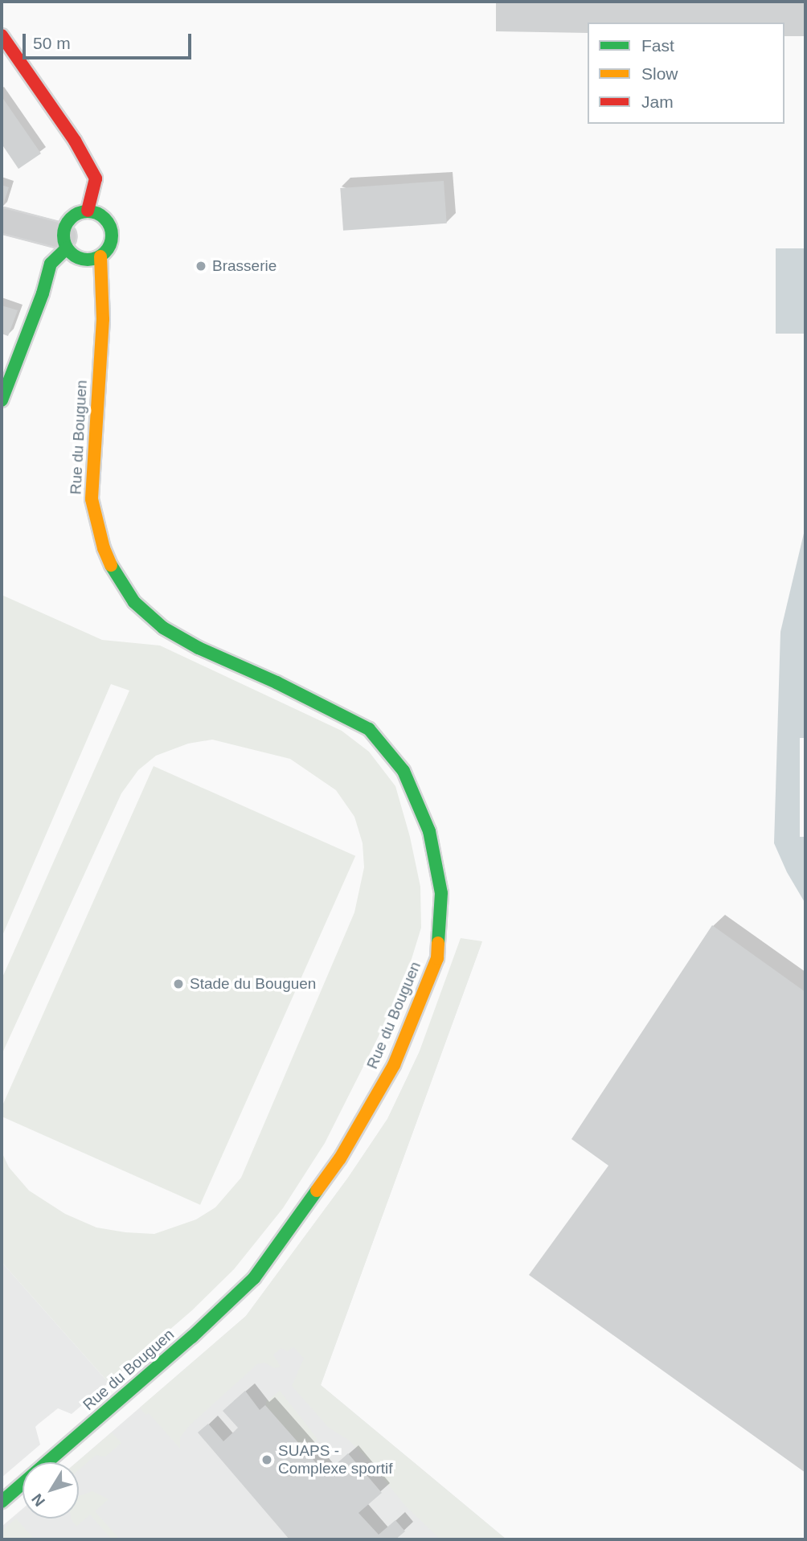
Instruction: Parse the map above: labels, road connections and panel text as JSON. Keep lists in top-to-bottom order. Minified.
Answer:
{"streets":{"street":["Rue du Bouguen"]},"places":["Brasserie","Stade du Bouguen","SUAPS - Complexe sportif"],"legend":["Fast","Slow","Jam"],"scale_bar":"50 m","north":"bottom left"}
